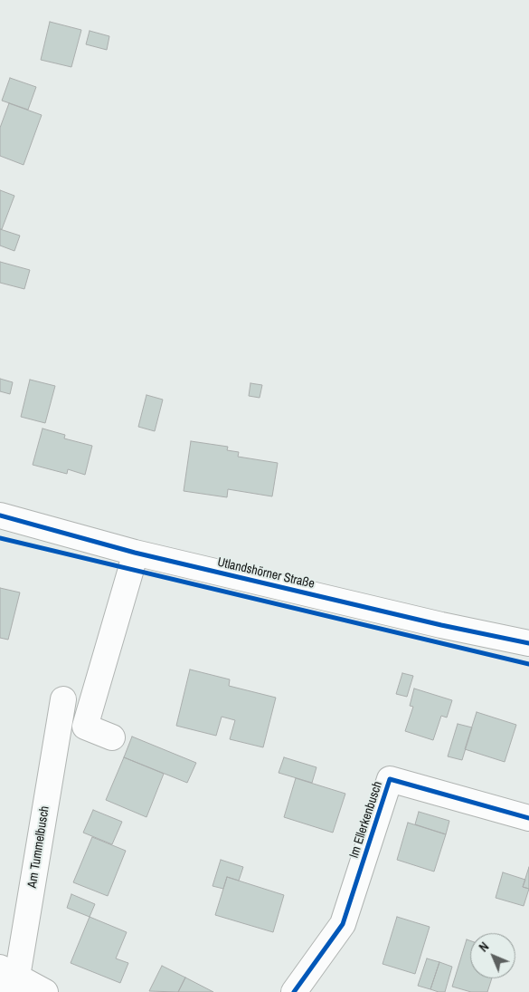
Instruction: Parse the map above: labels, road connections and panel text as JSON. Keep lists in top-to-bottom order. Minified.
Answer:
{"streets":{"street":["Utlandshörner Straße","Im Ellerkenbusch","Am Tummelbusch"]},"north":"top left"}
